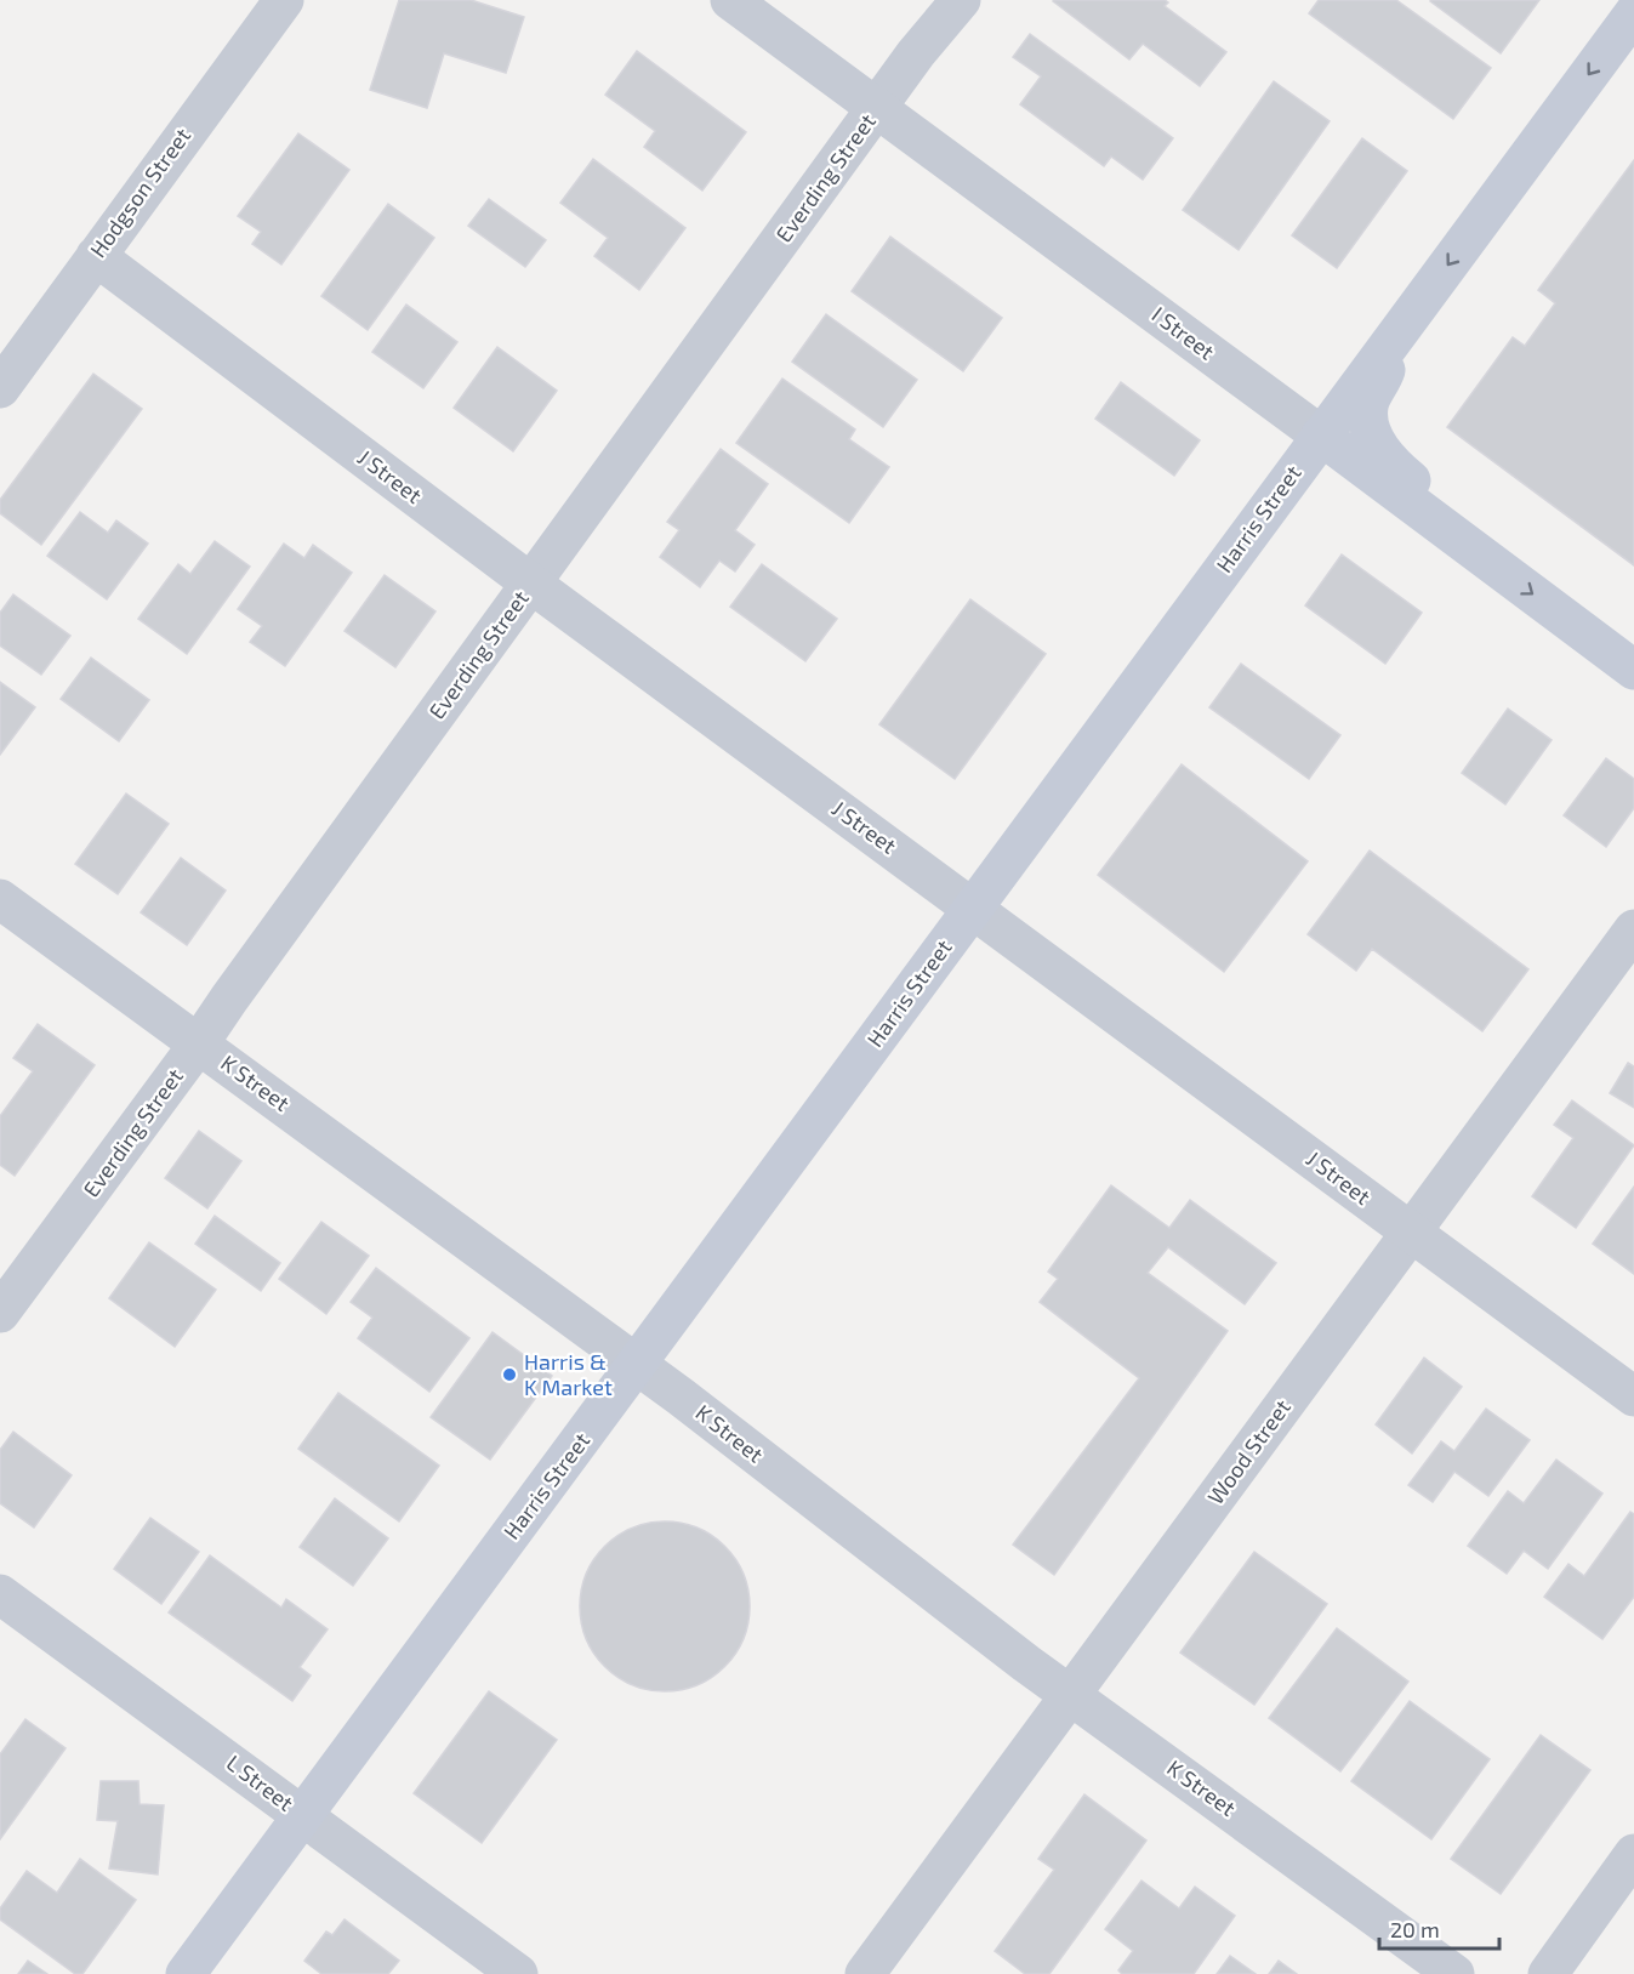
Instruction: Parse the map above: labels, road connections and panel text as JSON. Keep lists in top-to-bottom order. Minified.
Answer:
{"streets":{"main road":["I Street","Harris Street"],"street":["Everding Street","Hodgson Street","J Street","K Street","Wood Street","L Street"]},"crossings":[["Everding Street","I Street"],["Everding Street","J Street"],["Everding Street","K Street"],["Hodgson Street","J Street"],["I Street","Harris Street"],["J Street","Harris Street"],["J Street","Wood Street"],["Harris Street","K Street"],["Harris Street","L Street"],["K Street","Wood Street"]],"places":["Harris & K Market"],"scale_bar":"20 m"}
